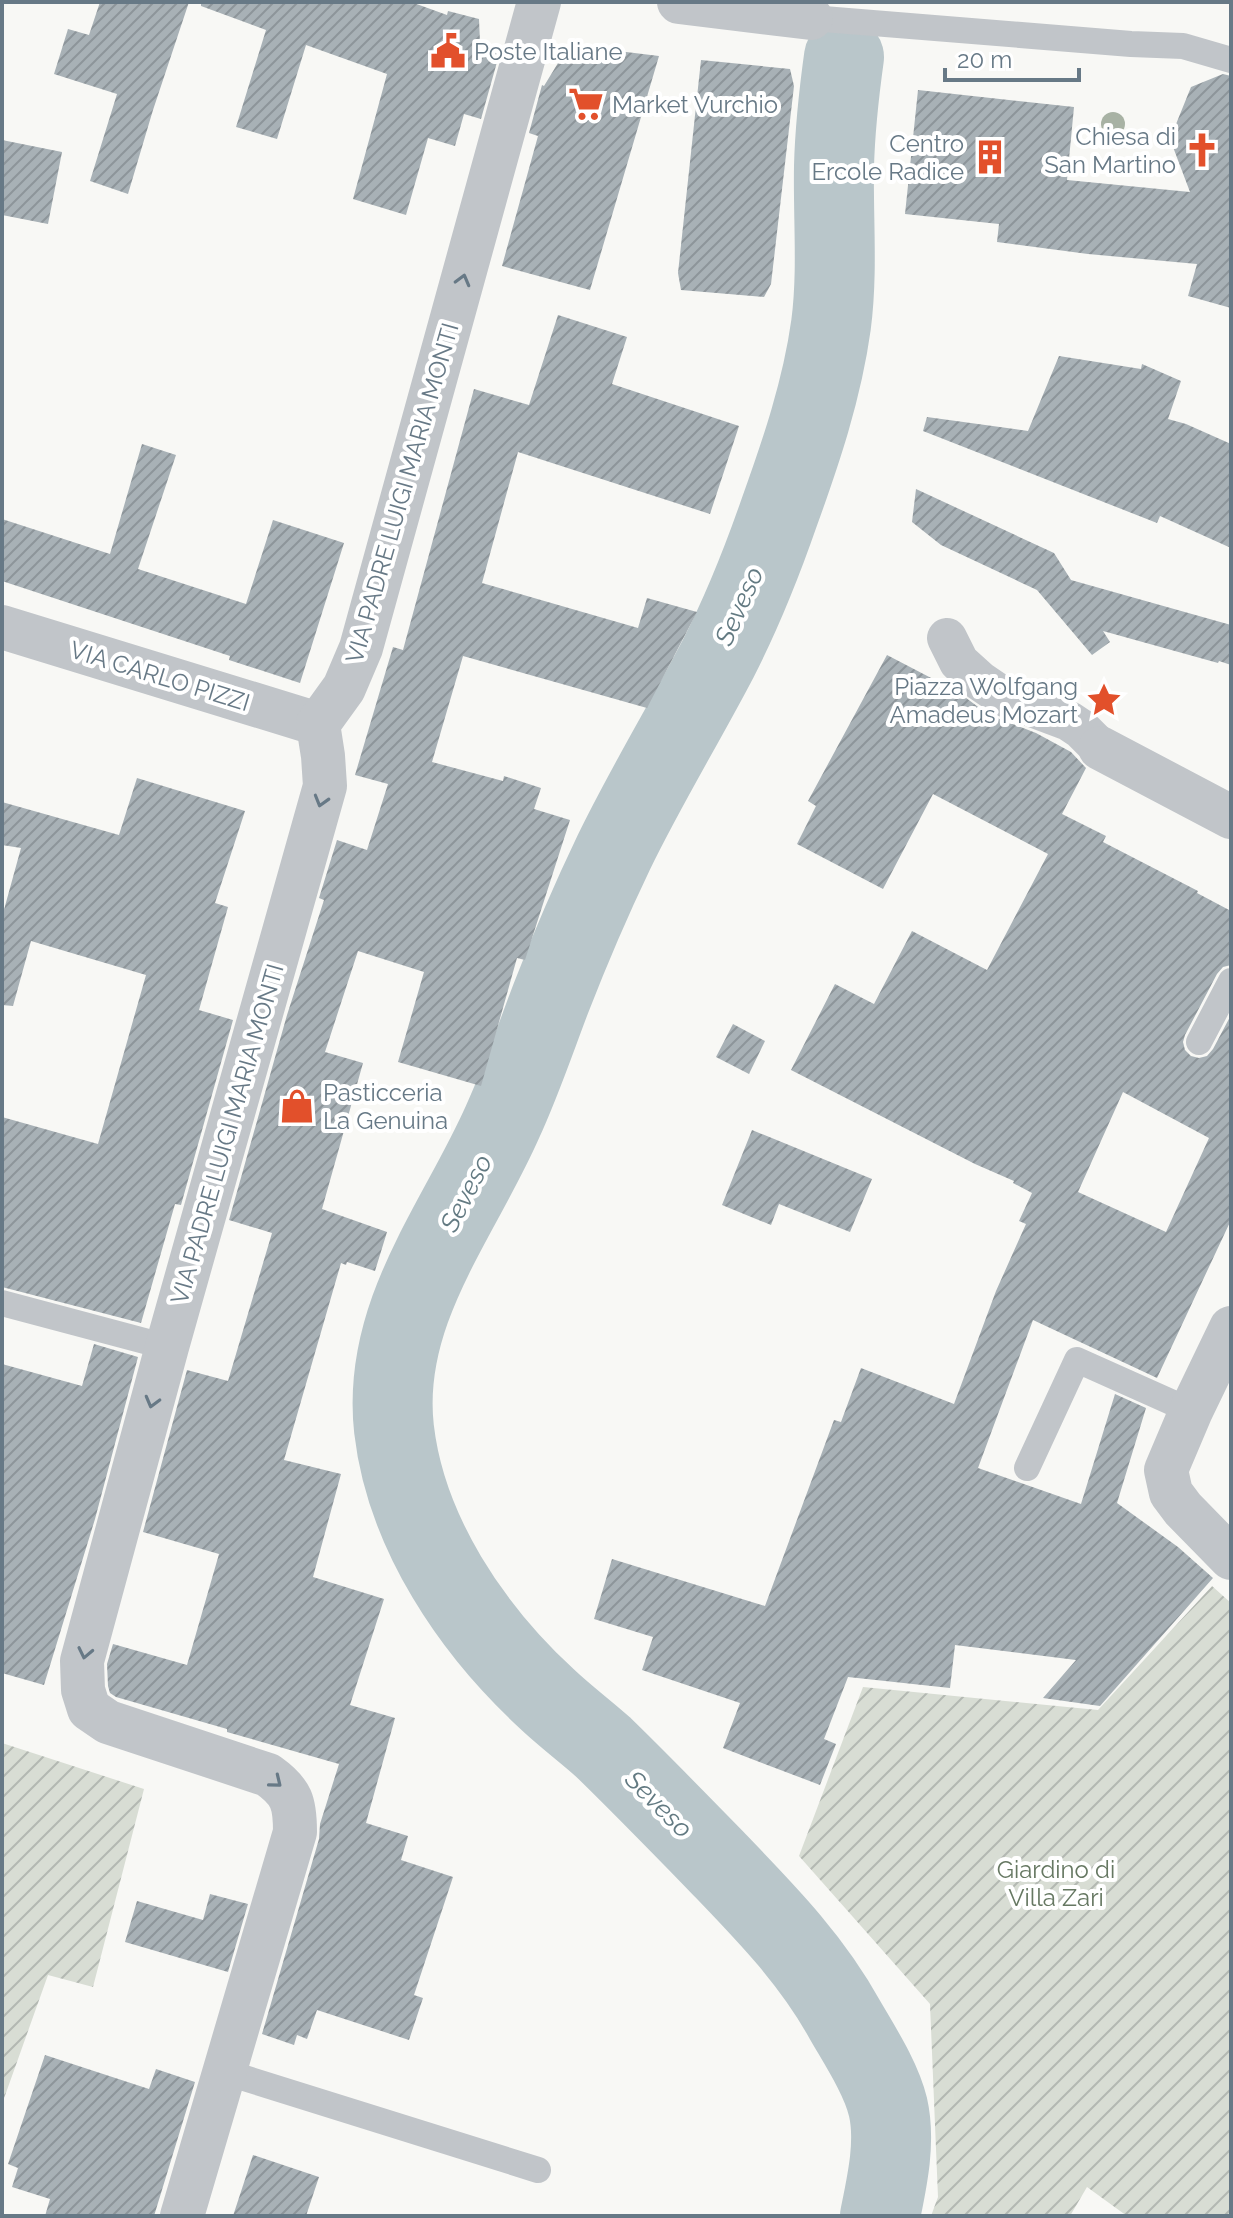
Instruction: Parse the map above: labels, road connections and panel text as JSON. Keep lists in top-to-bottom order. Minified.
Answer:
{"streets":{"street":["VIA PADRE LUIGI MARIA MONTI","VIA CARLO PIZZI"]},"crossings":[["VIA PADRE LUIGI MARIA MONTI","VIA CARLO PIZZI"]],"water":["Seveso"],"parks":["Giardino di Villa Zari"],"places":{"public building":["Poste Italiane"],"supermarket":["Market Vurchio"],"church":["Chiesa di San Martino"],"building":["Centro Ercole Radice"],"place":["Piazza Wolfgang Amadeus Mozart"],"shop":["Pasticceria La Genuina"]},"scale_bar":"20 m"}
